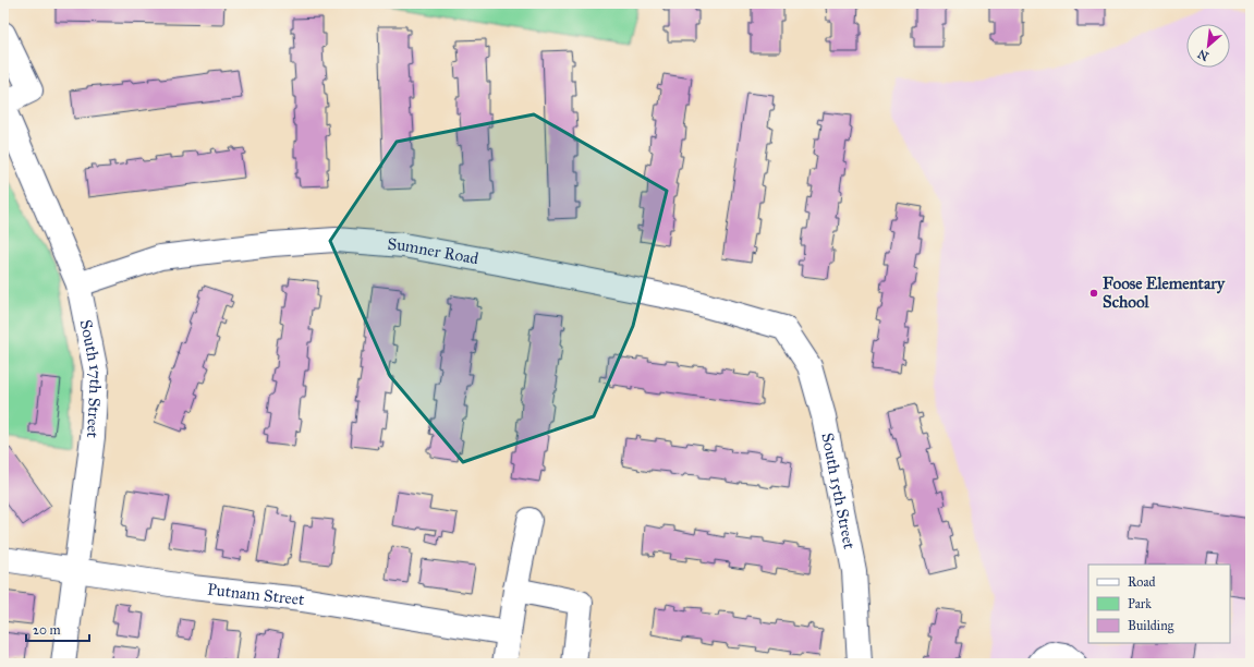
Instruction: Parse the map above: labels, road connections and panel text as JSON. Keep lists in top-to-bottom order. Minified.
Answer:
{"streets":{"street":["Sumner Road","South 17th Street","South 15th Street","Putnam Street"]},"crossings":[["Sumner Road","South 17th Street"],["Sumner Road","South 15th Street"],["South 17th Street","Putnam Street"]],"places":["Foose Elementary School"],"legend":["Road","Park","Building"],"scale_bar":"20 m","north":"bottom left"}
